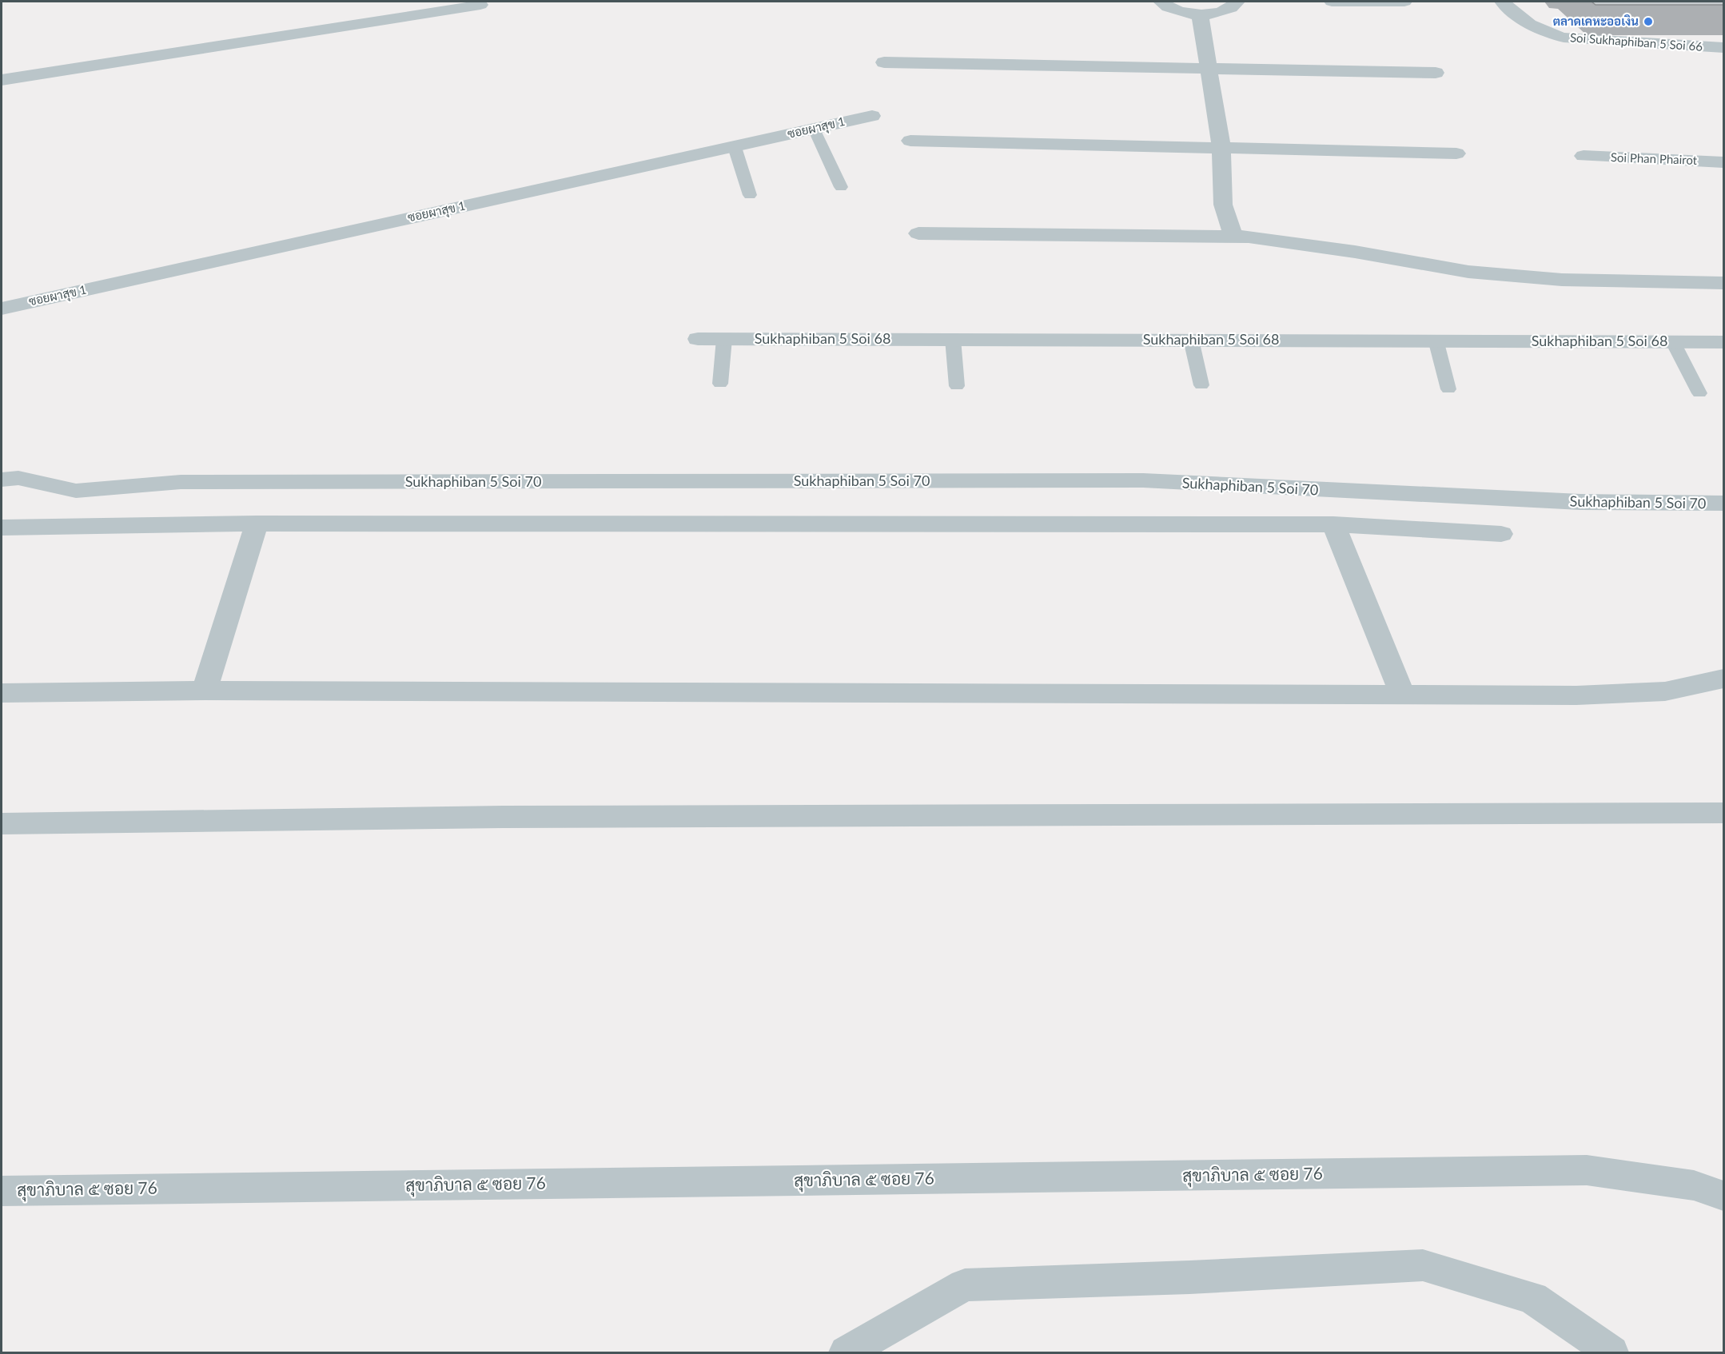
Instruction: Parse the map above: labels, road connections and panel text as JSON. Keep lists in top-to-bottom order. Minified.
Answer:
{"streets":{"street":["Soi Sukhaphiban 5 Soi 66","ซอยผาสุข 1","Soi Phan Phairot","Sukhaphiban 5 Soi 68","Sukhaphiban 5 Soi 70","สุขาภิบาล ๕ ซอย 76"]},"places":["ตลาดเคหะออเงิน"]}
